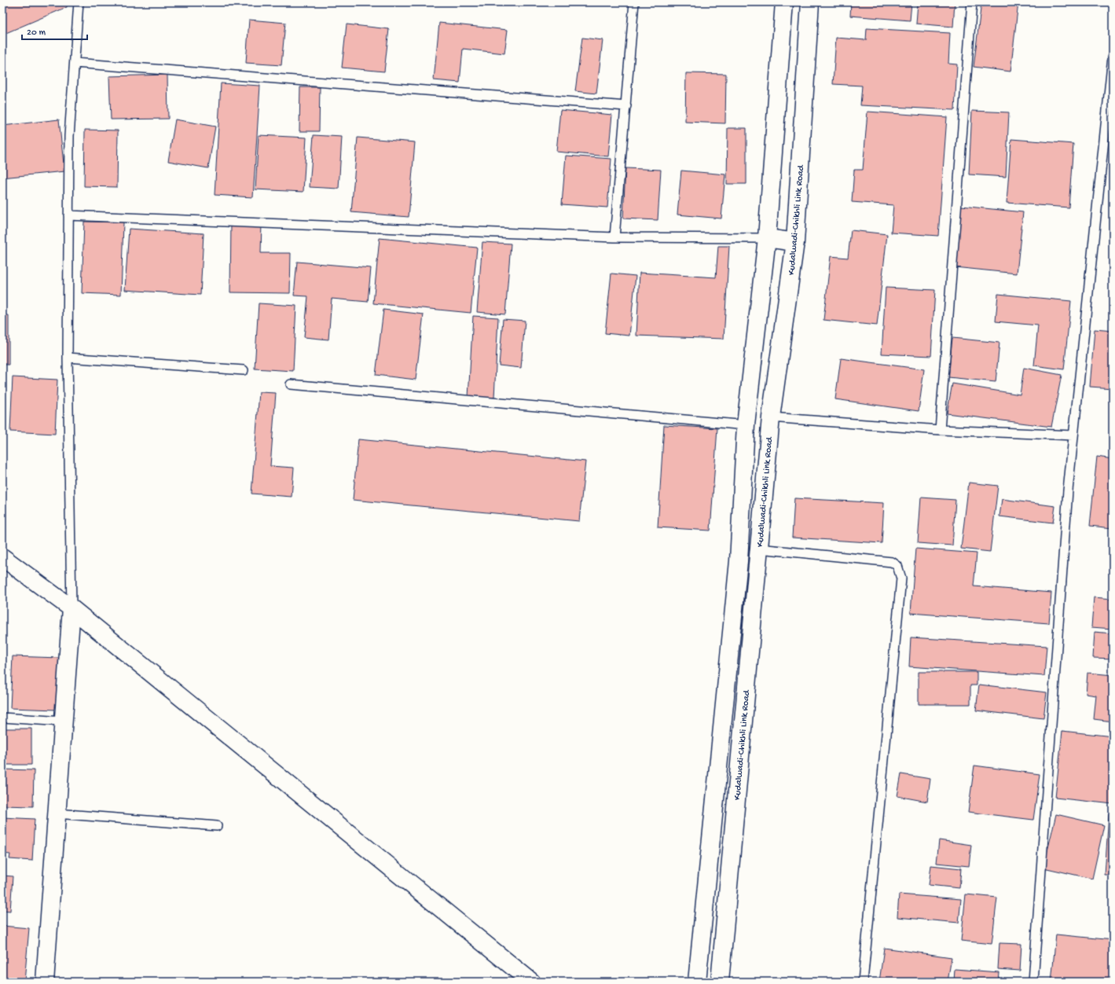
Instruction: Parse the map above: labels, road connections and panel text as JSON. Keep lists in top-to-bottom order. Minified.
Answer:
{"streets":{"main road":["Kudalwadi-Chikhli Link Road"]},"scale_bar":"20 m"}
